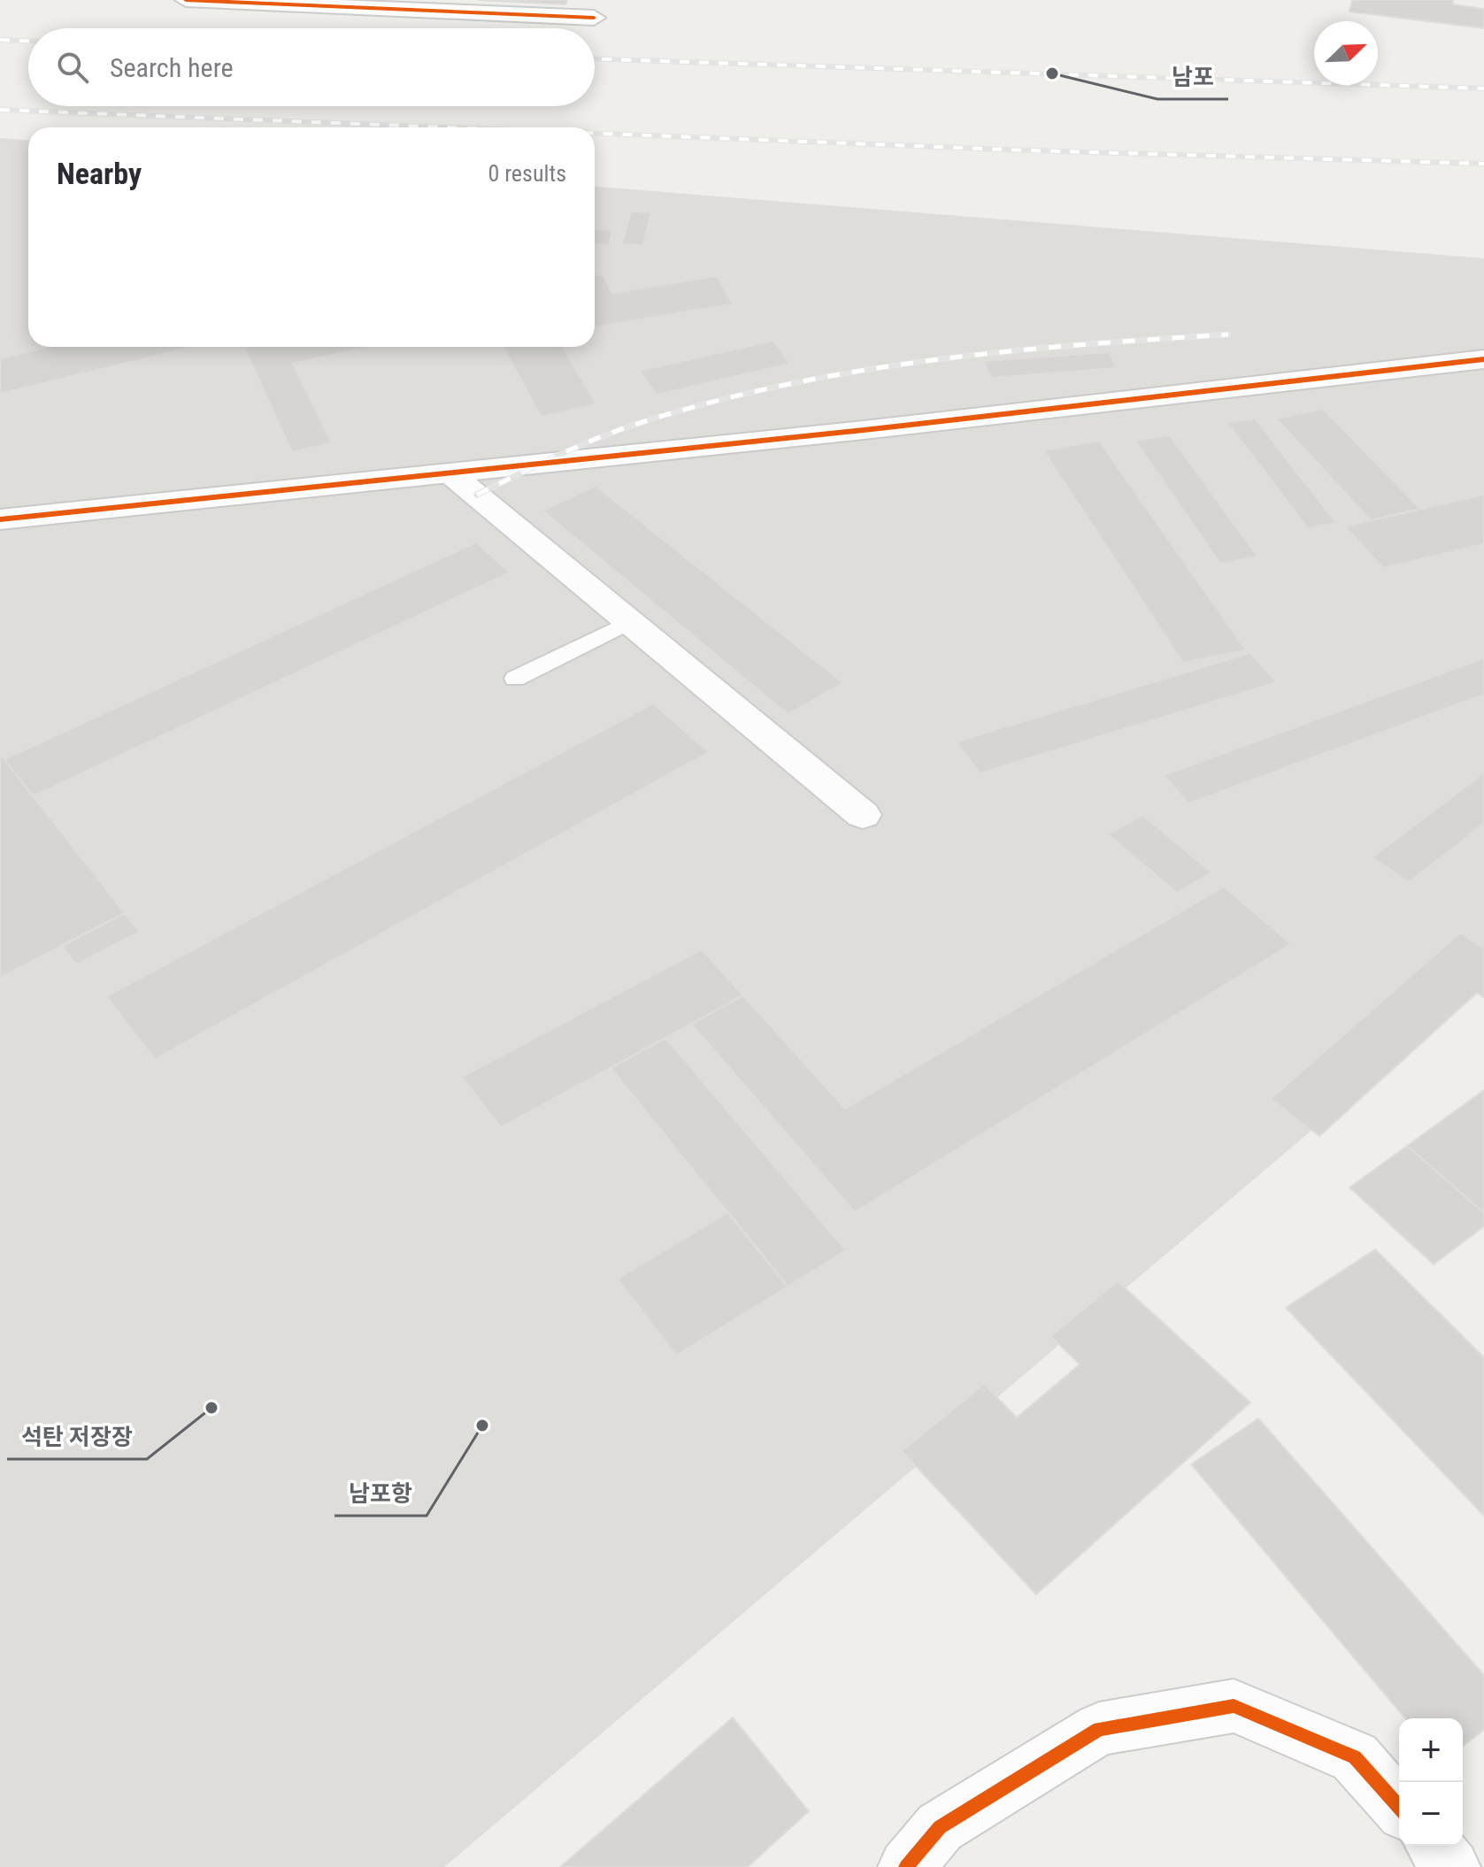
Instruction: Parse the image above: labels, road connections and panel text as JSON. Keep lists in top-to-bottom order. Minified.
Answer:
{"places":["남포","석탄 저장장","남포항"],"north":"top right","page":{"search":"Search here","heading":["Nearby","0 results"],"map_buttons":["+","−"]}}
